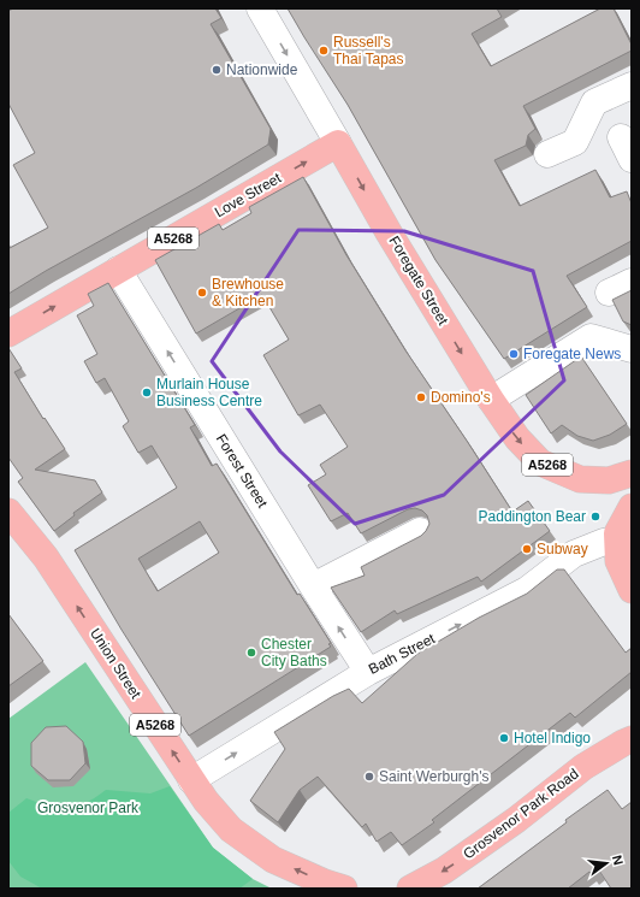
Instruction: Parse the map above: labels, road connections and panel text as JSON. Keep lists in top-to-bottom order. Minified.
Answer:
{"streets":{"highway":["Love Street","A5268","Foregate Street","Union Street","Grosvenor Park Road"],"street":["Forest Street","Bath Street"]},"crossings":[["Love Street","Foregate Street"],["Love Street","Forest Street"],["Forest Street","Bath Street"],["Bath Street","Union Street"]],"one_way":["Love Street","Foregate Street","Forest Street","Union Street","Grosvenor Park Road"],"parks":["Grosvenor Park"],"places":["Russell's Thai Tapas","Nationwide","Brewhouse & Kitchen","Foregate News","Murlain House Business Centre","Domino's","Paddington Bear","Subway","Chester City Baths","Hotel Indigo","Saint Werburgh's"],"north":"right"}
